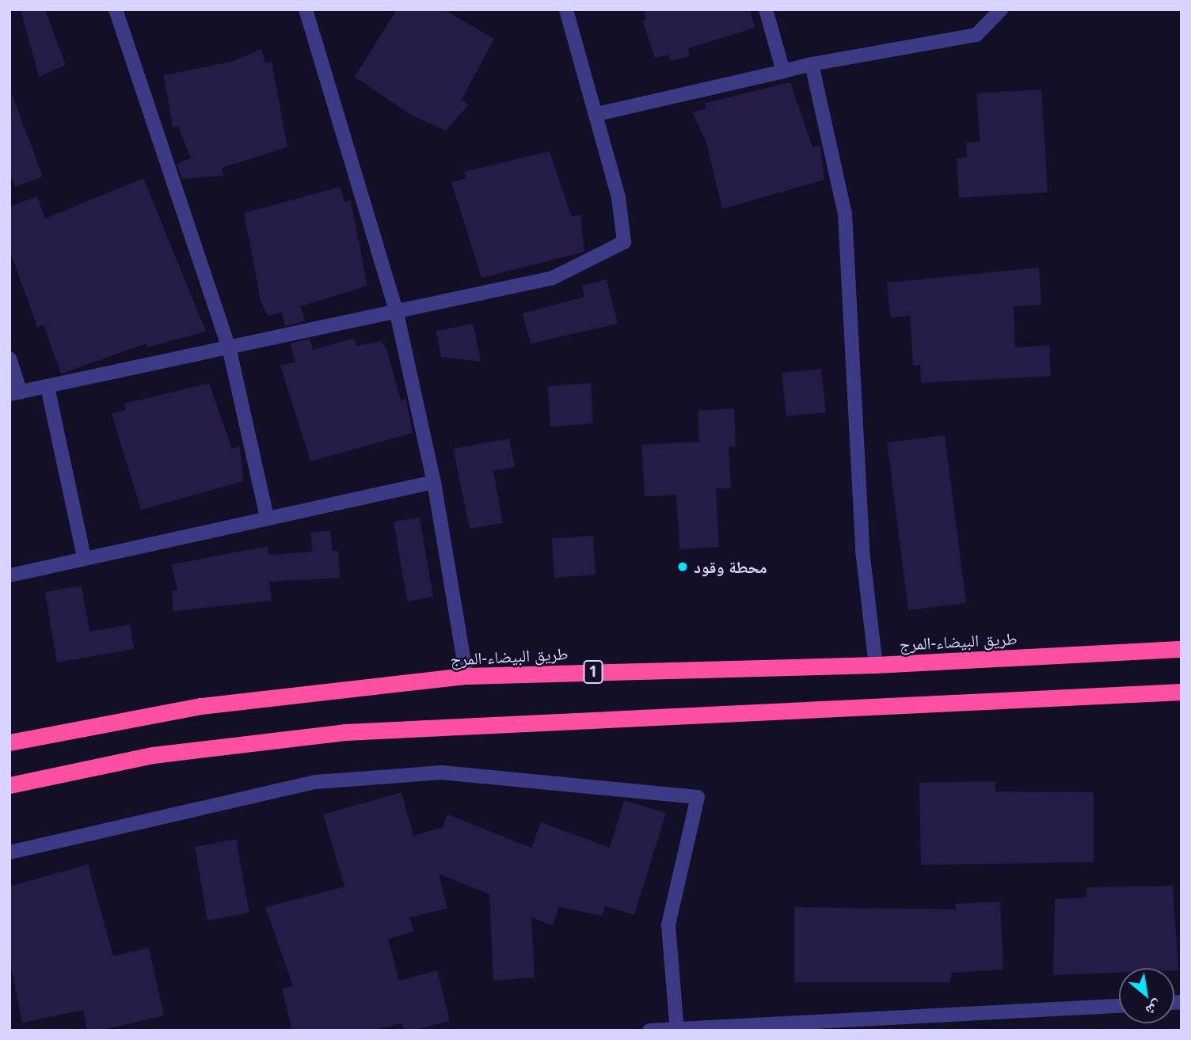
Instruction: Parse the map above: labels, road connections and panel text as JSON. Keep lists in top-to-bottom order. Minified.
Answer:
{"streets":{"highway":["طريق البيضاء-المرج","1"]},"places":["محطة وقود"],"north":"bottom right"}
